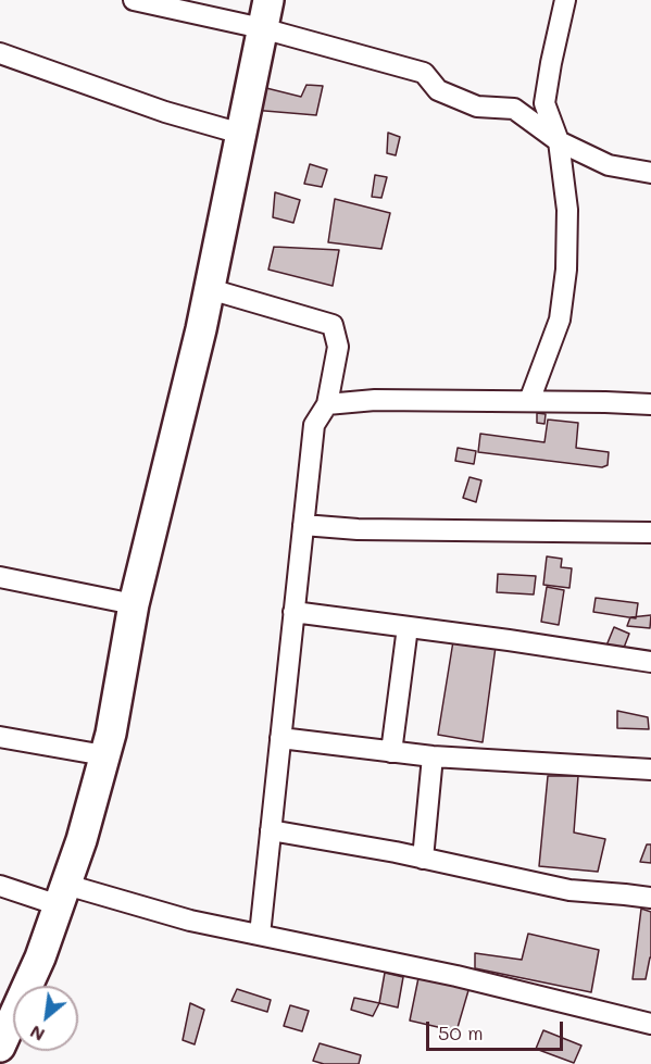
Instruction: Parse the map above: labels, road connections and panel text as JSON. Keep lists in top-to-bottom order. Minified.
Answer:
{"scale_bar":"50 m","north":"bottom left"}
